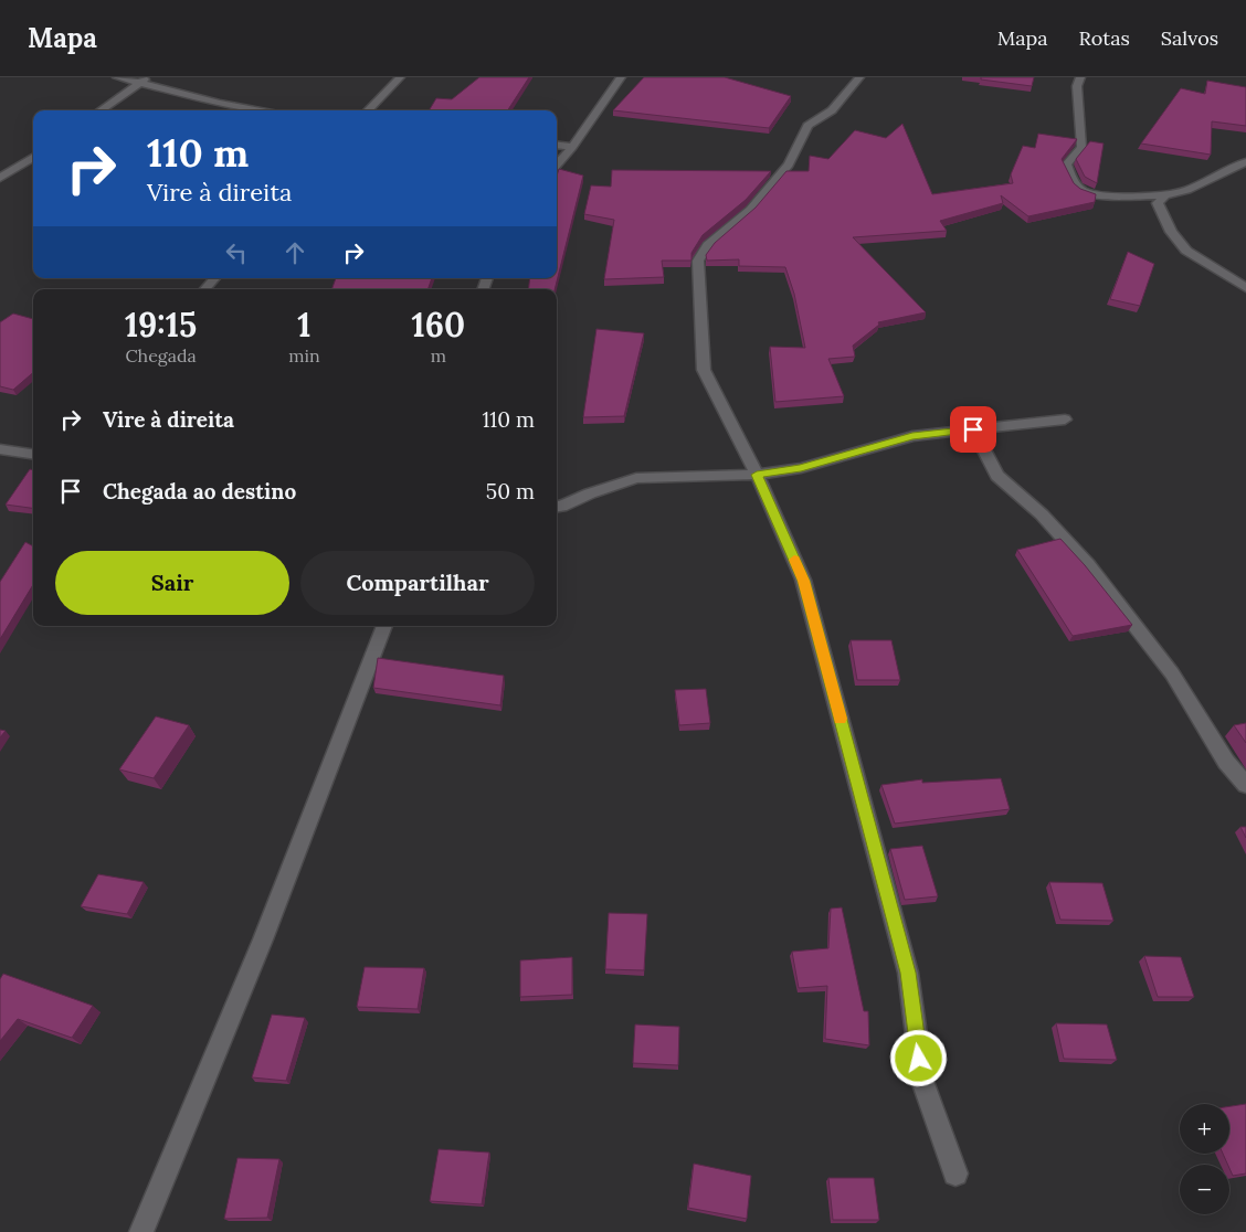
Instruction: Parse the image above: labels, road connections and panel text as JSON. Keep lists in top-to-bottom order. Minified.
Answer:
{"page":{"header":"Mapa","nav":["Mapa","Rotas","Salvos"],"turn":["110 m","Vire à direita"],"eta":["19:15","Chegada","1","min","160","m"],"list":[{"name":"Vire à direita","value":"110 m"},{"name":"Chegada ao destino","value":"50 m"}],"buttons":["Sair","Compartilhar"],"map_buttons":["+","−"]}}
